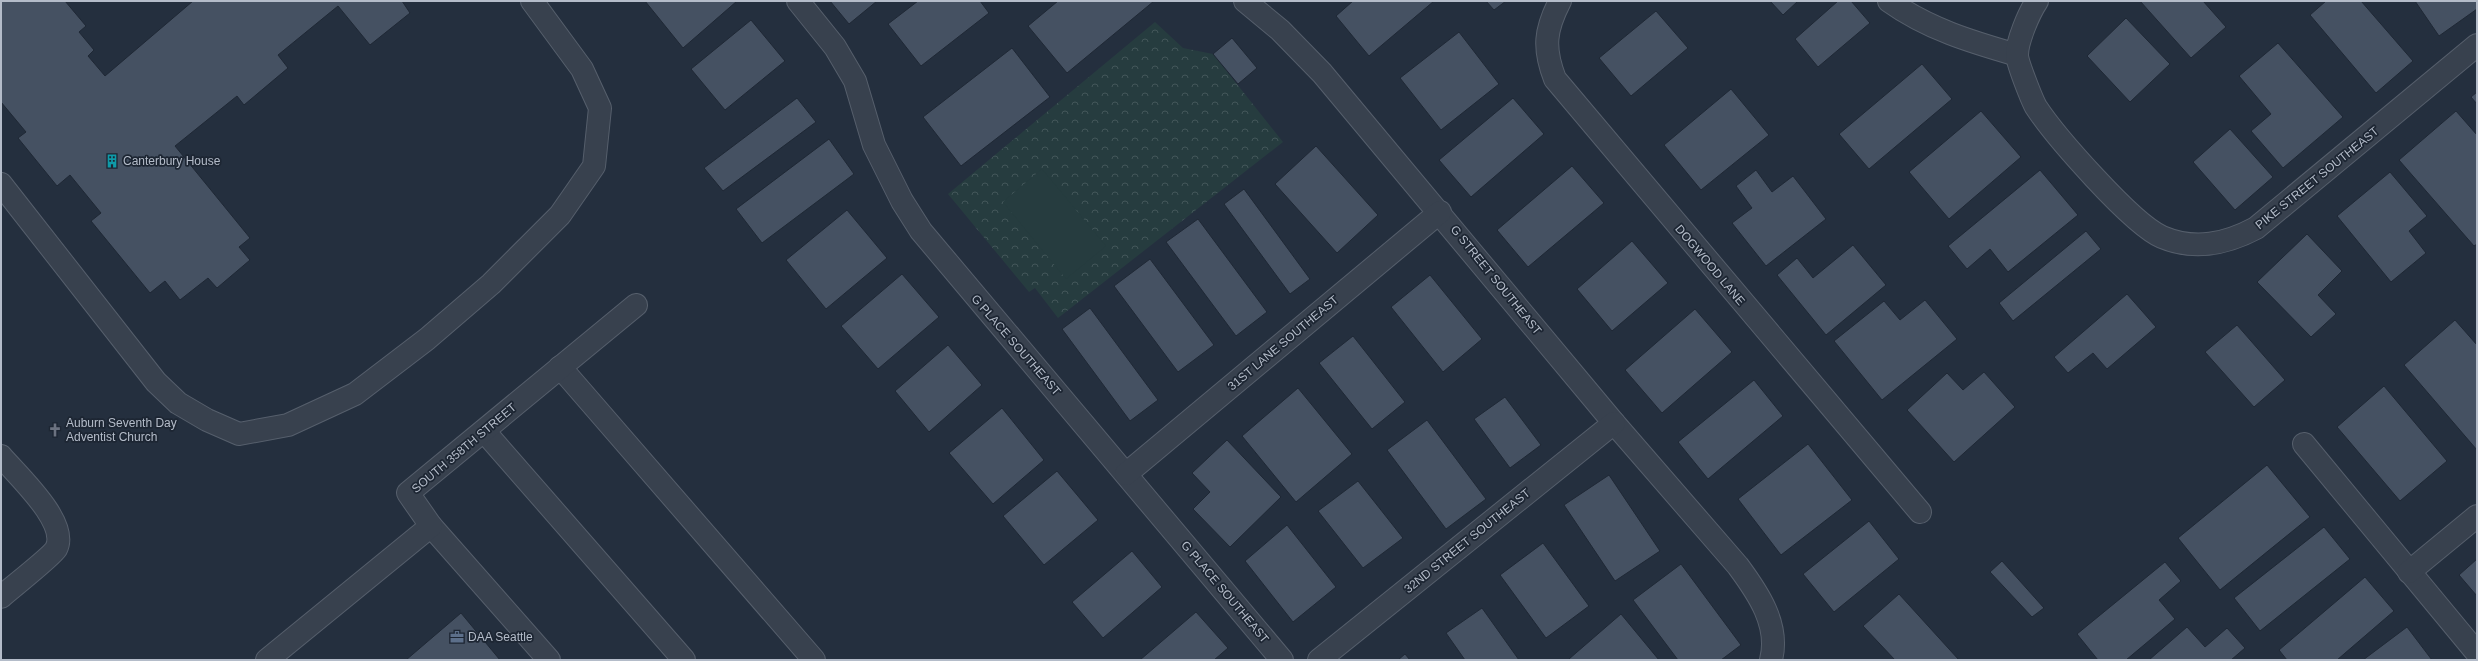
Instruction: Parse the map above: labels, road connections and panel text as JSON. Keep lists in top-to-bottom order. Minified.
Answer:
{"streets":{"street":["PIKE STREET SOUTHEAST","DOGWOOD LANE","G STREET SOUTHEAST","31ST LANE SOUTHEAST","G PLACE SOUTHEAST","SOUTH 358TH STREET","32ND STREET SOUTHEAST"]},"crossings":[["G STREET SOUTHEAST","31ST LANE SOUTHEAST"],["G STREET SOUTHEAST","32ND STREET SOUTHEAST"],["31ST LANE SOUTHEAST","G PLACE SOUTHEAST"]],"places":{"building":["Canterbury House"],"church":["Auburn Seventh Day Adventist Church"],"office":["DAA Seattle"]}}
